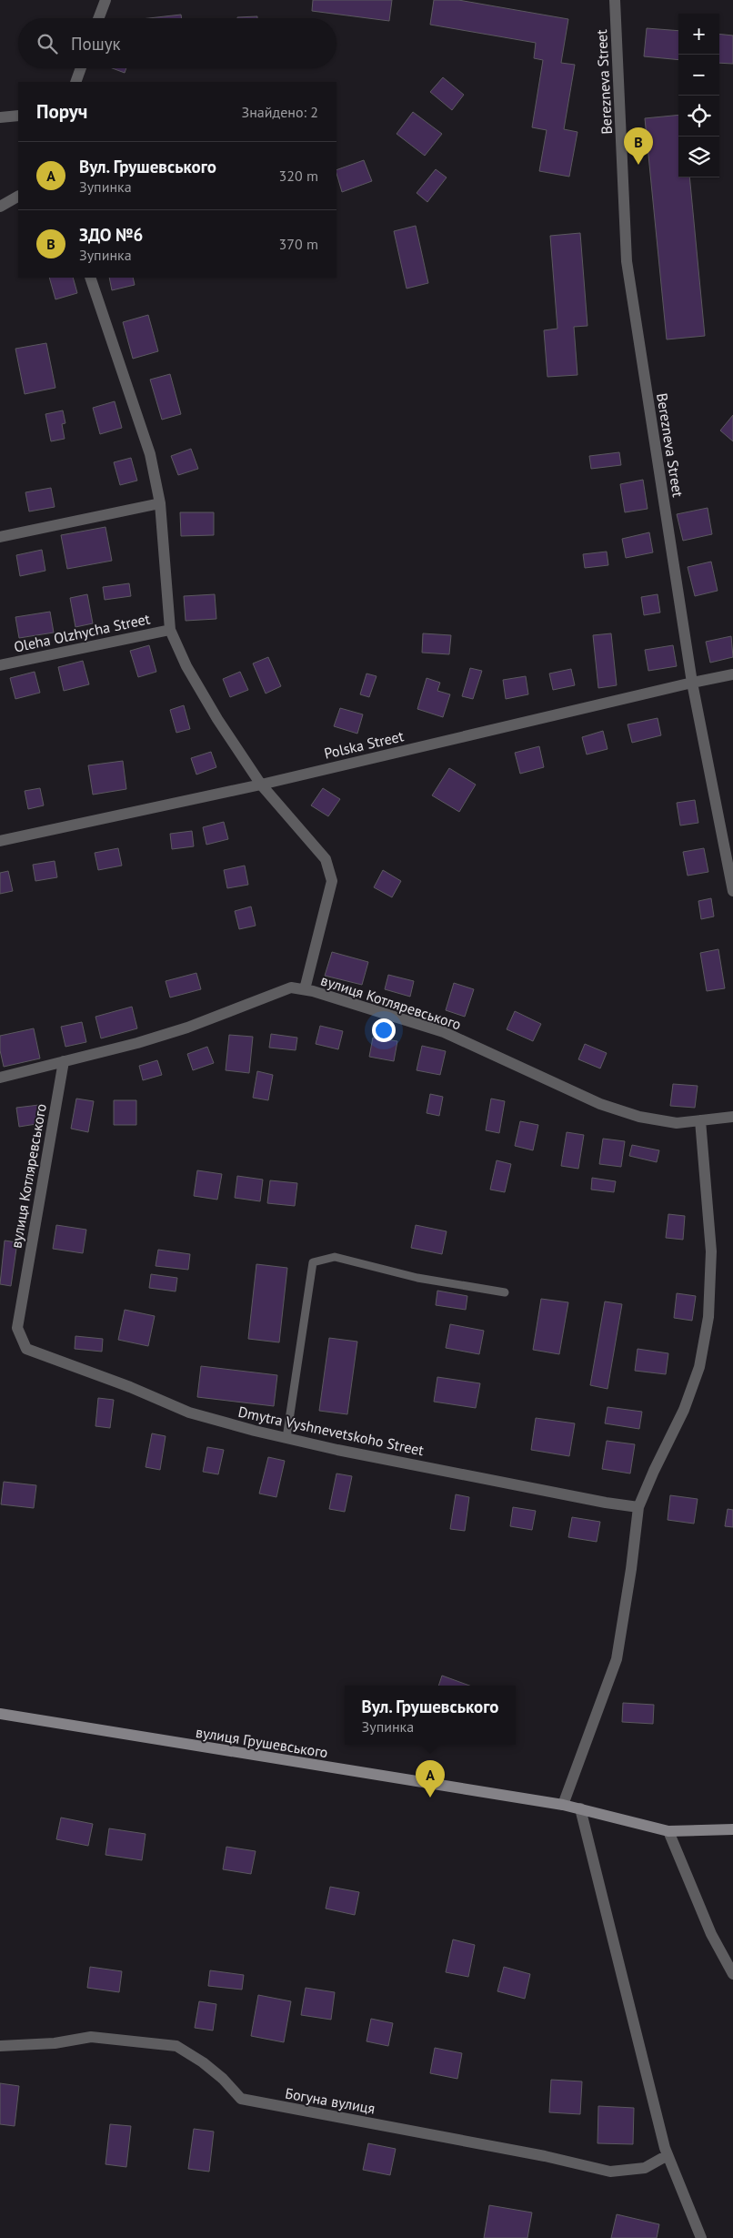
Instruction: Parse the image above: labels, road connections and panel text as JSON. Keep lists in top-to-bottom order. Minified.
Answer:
{"streets":{"main road":["вулиця Грушевського"],"street":["Berezneva Street","Oleha Olzhycha Street","Polska Street","вулиця Котляревського","Dmytra Vyshnevetskoho Street","Богуна вулиця"]},"crossings":[["Berezneva Street","Polska Street"],["вулиця Котляревського","Dmytra Vyshnevetskoho Street"]],"page":{"map_buttons":["+","−"],"search":"Пошук","heading":["Поруч","Знайдено: 2"],"pins":["B","A"],"list":[{"mark":"A","name":"Вул. Грушевського","note":"Зупинка","value":"320 m"},{"mark":"B","name":"ЗДО №6","note":"Зупинка","value":"370 m"}],"popup":["Вул. Грушевського","Зупинка"]}}
